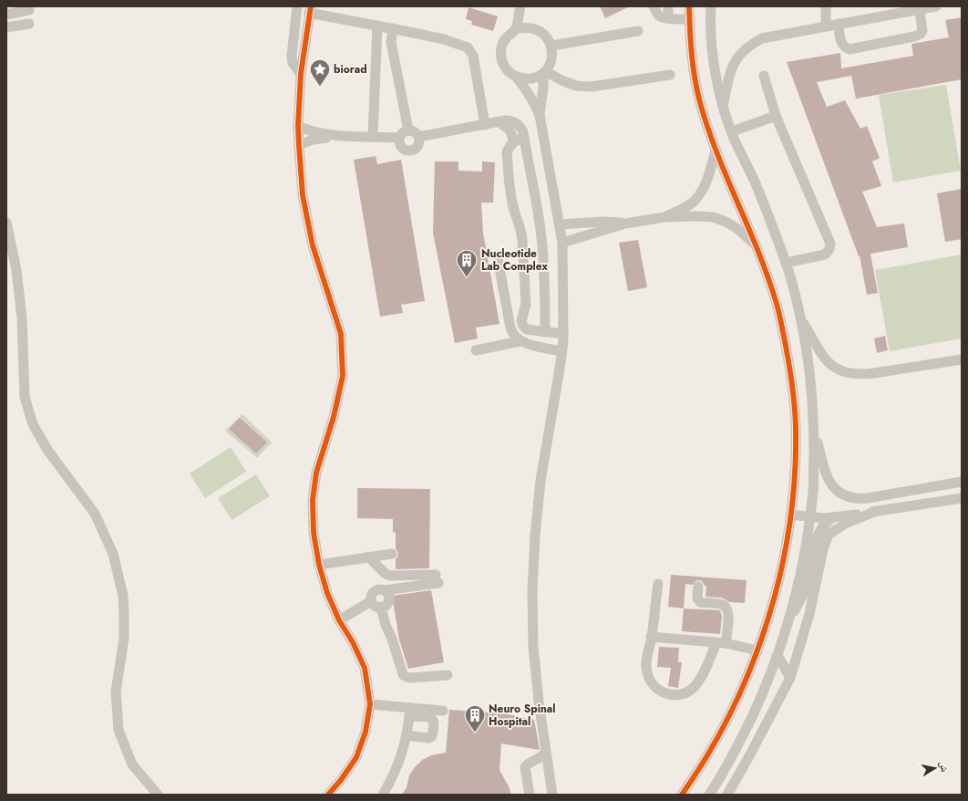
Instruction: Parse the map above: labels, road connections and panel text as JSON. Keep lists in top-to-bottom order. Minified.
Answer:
{"places":{"place":["biorad"],"building":["Nucleotide Lab Complex","Neuro Spinal Hospital"]},"north":"right"}
